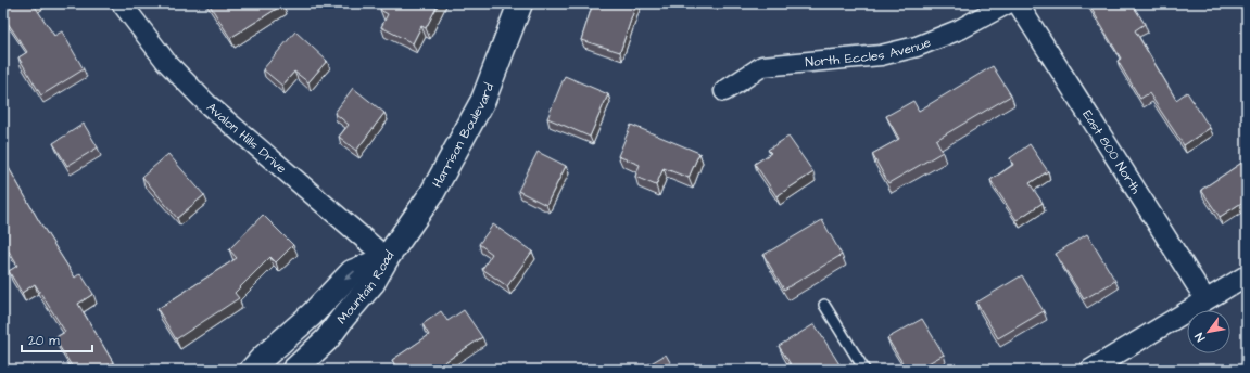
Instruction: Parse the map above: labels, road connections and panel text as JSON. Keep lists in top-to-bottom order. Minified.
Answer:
{"streets":{"street":["North Eccles Avenue","Harrison Boulevard","Avalon Hills Drive","East 800 North","Mountain Road"]},"crossings":[["Harrison Boulevard","Avalon Hills Drive"],["Harrison Boulevard","Mountain Road"],["Avalon Hills Drive","Mountain Road"]],"scale_bar":"20 m","north":"bottom left"}
